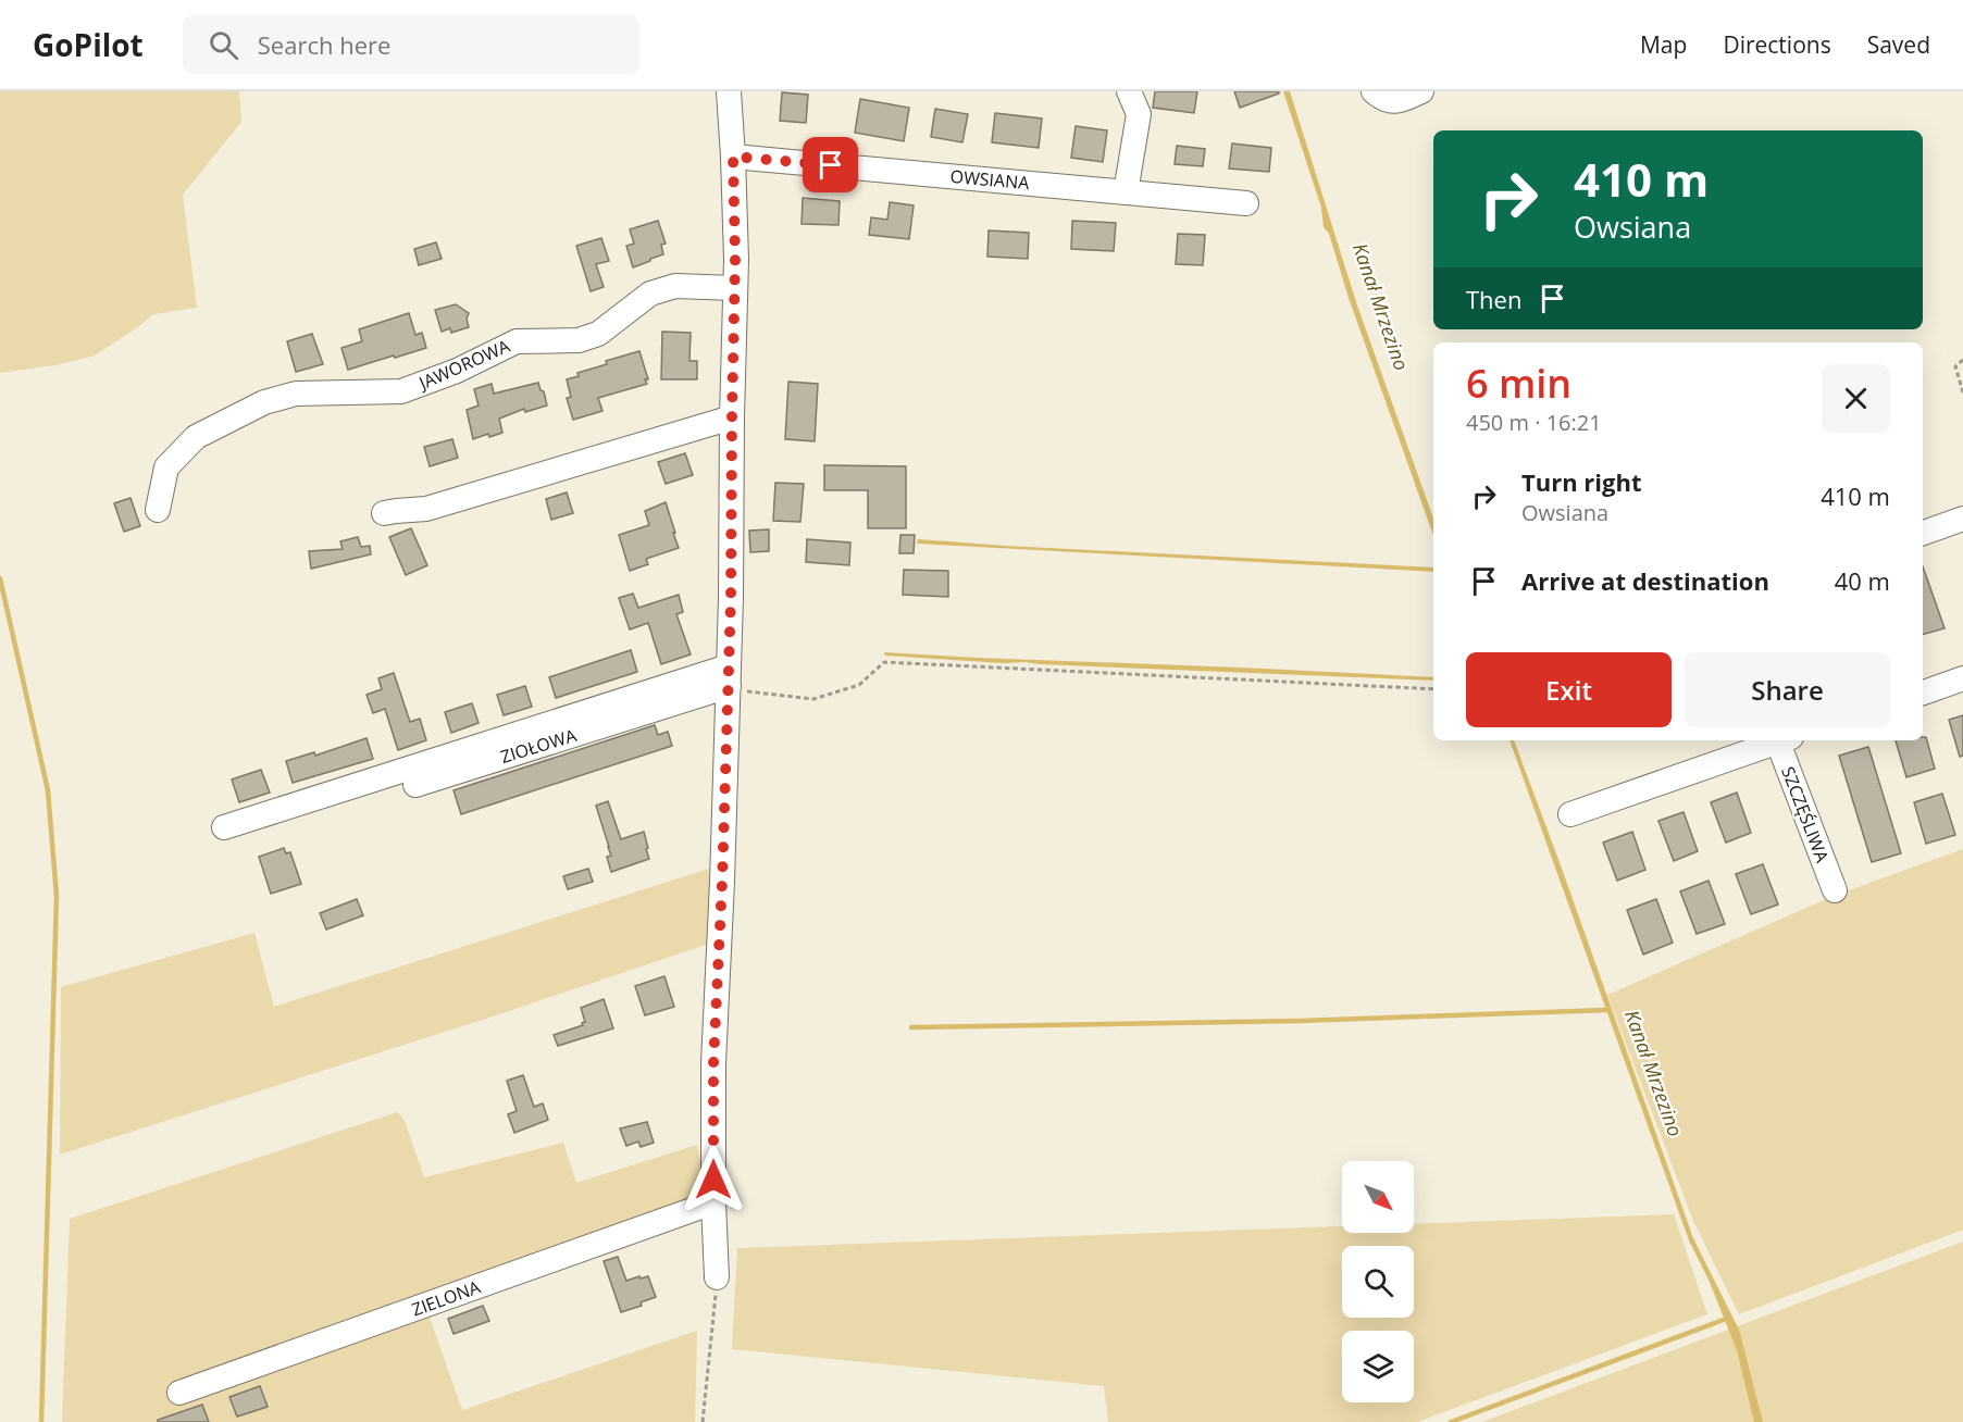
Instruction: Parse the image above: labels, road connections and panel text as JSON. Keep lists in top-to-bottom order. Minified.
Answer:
{"streets":{"street":["OWSIANA","JAWOROWA","ZIOŁOWA","SZCZĘŚLIWA","ZIELONA"]},"water":["Kanał Mrzezino"],"north":"bottom right","page":{"header":"GoPilot","search":"Search here","nav":["Map","Directions","Saved"],"turn":["410 m","Owsiana"],"then":"Then","heading":["6 min","450 m · 16:21"],"list":[{"name":"Turn right","note":"Owsiana","value":"410 m"},{"name":"Arrive at destination","value":"40 m"}],"buttons":["Exit","Share"]}}
